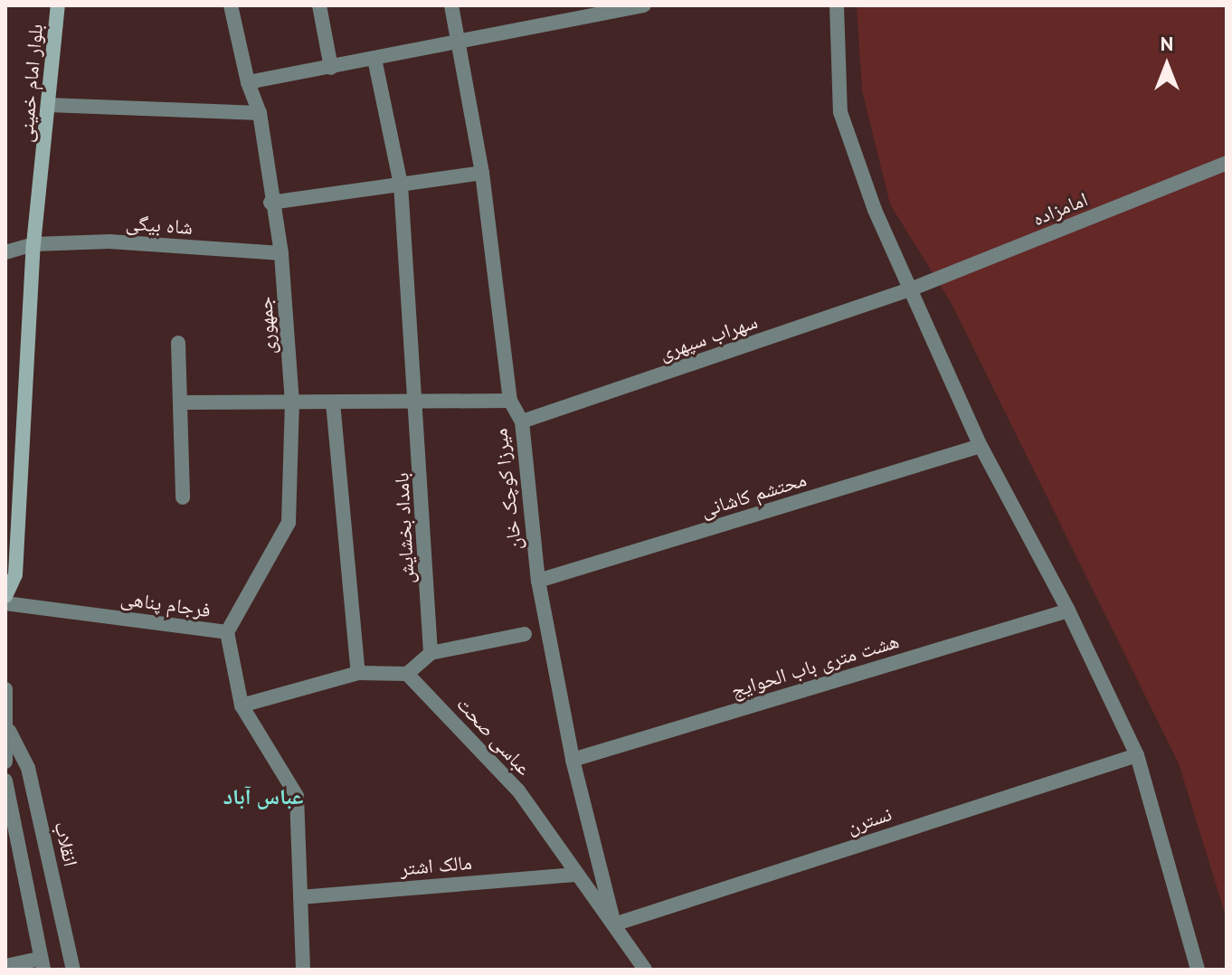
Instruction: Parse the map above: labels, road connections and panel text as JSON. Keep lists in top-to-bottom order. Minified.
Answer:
{"streets":{"street":["بلوار امام خمینی","امامزاده","شاه بیگی","جمهوری","سهراب سپهری","میرزا کوچک خان","محتشم کاشانی","بامداد بخشایش","فرجام پناهی","هشت متری باب الحوایج","عباسی صحت","نسترن","انقلاب","مالک اشتر"]},"crossings":[["بلوار امام خمینی","شاه بیگی"],["امامزاده","سهراب سپهری"],["شاه بیگی","جمهوری"],["جمهوری","فرجام پناهی"],["سهراب سپهری","میرزا کوچک خان"],["میرزا کوچک خان","محتشم کاشانی"],["میرزا کوچک خان","هشت متری باب الحوایج"],["میرزا کوچک خان","عباسی صحت"],["میرزا کوچک خان","نسترن"],["فرجام پناهی","مالک اشتر"],["عباسی صحت","نسترن"],["عباسی صحت","مالک اشتر"]],"districts":["عباس آباد"],"north":"top"}
